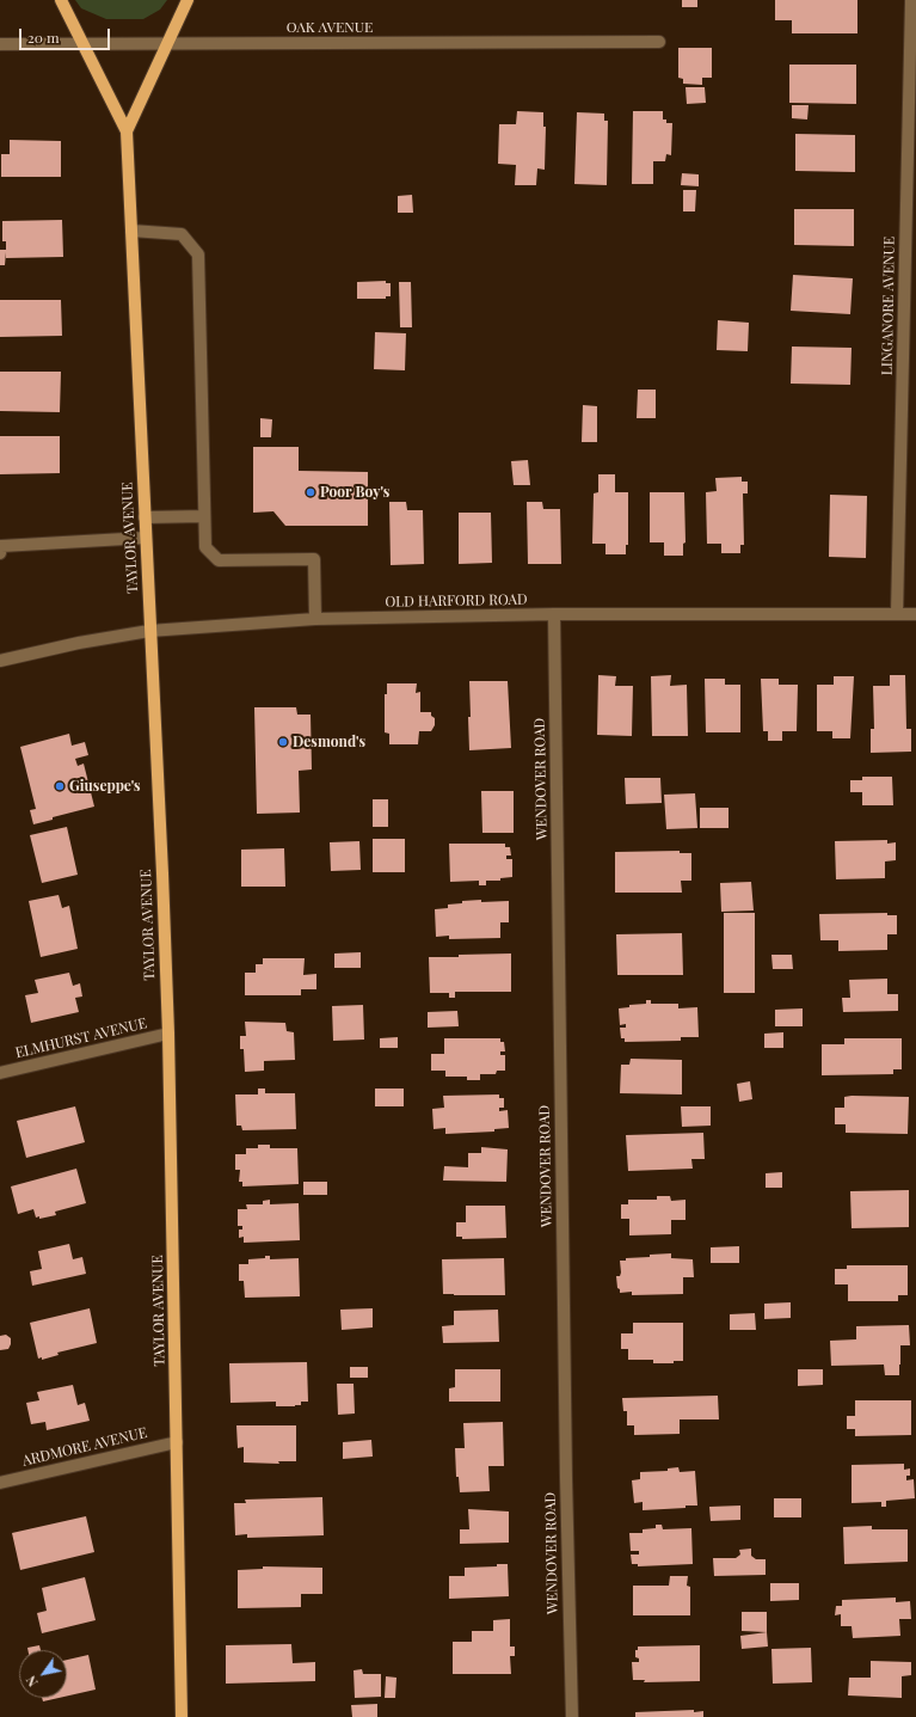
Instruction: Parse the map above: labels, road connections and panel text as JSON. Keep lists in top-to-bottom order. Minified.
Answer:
{"streets":{"main road":["TAYLOR AVENUE"],"street":["OAK AVENUE","LINGANORE AVENUE","OLD HARFORD ROAD","WENDOVER ROAD","ELMHURST AVENUE","ARDMORE AVENUE"]},"crossings":[["OAK AVENUE","TAYLOR AVENUE"],["LINGANORE AVENUE","OLD HARFORD ROAD"],["TAYLOR AVENUE","OLD HARFORD ROAD"],["TAYLOR AVENUE","ELMHURST AVENUE"],["TAYLOR AVENUE","ARDMORE AVENUE"],["OLD HARFORD ROAD","WENDOVER ROAD"]],"places":["Poor Boy's","Desmond's","Giuseppe's"],"scale_bar":"20 m","north":"bottom left"}
